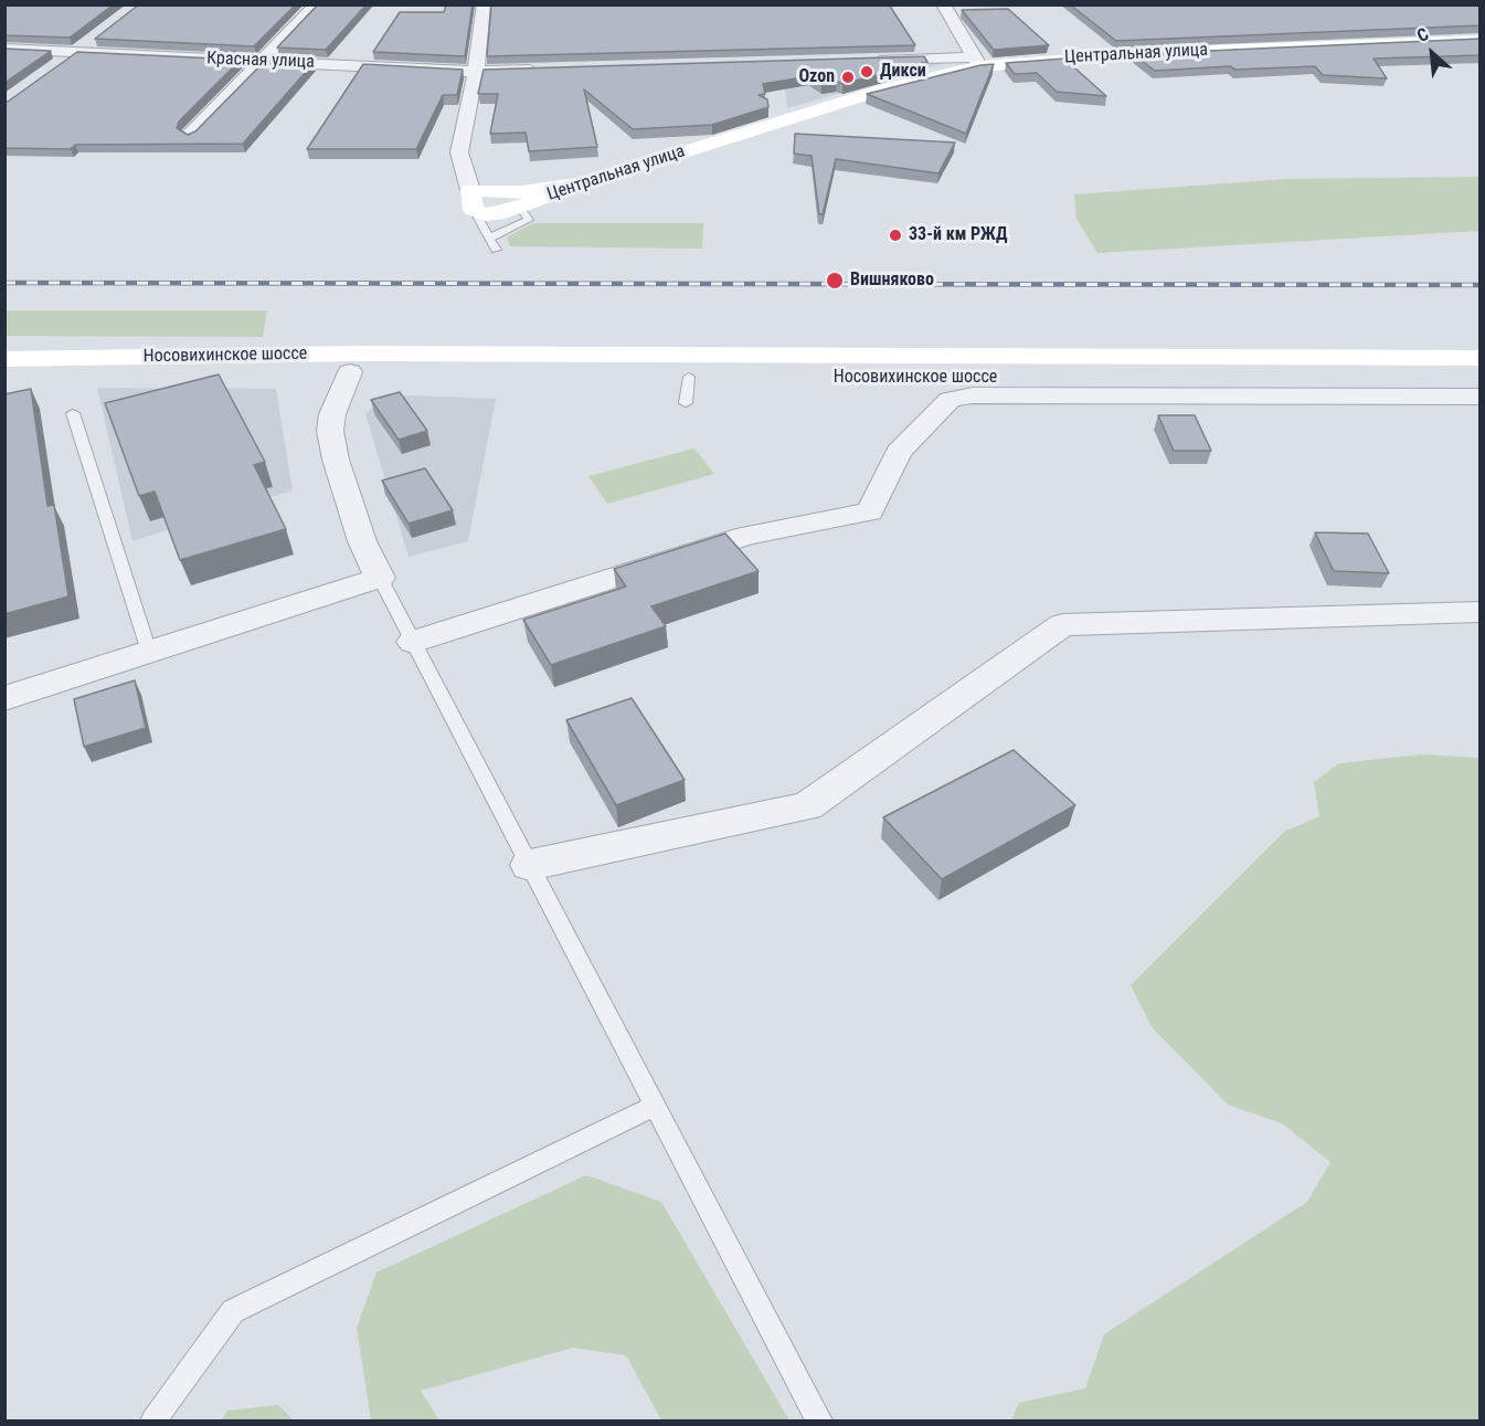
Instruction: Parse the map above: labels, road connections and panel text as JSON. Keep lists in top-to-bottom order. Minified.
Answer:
{"streets":{"main road":["Центральная улица","Носовихинское шоссе"],"street":["Красная улица"]},"places":["Дикси","Ozon","33-й км РЖД","Вишняково"],"north":"top left"}
